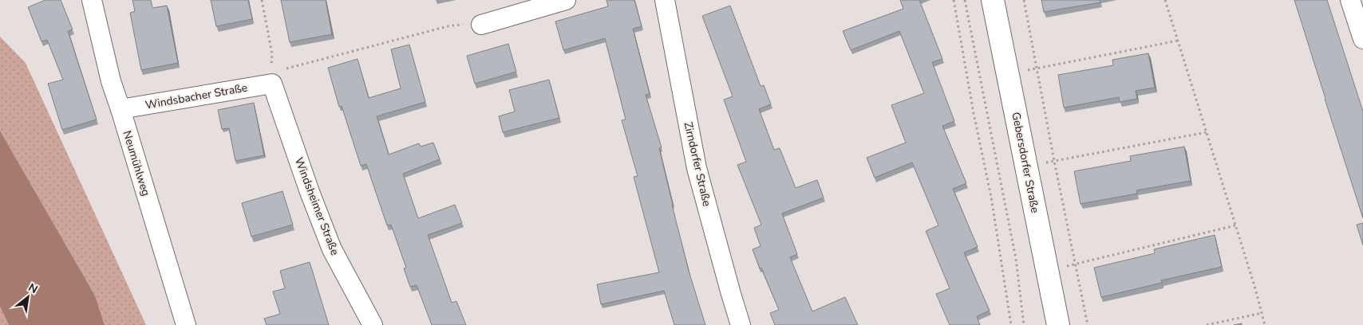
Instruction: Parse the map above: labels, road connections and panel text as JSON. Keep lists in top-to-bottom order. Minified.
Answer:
{"streets":{"main road":["Gebersdorfer Straße"],"street":["Windsbacher Straße","Neumühlweg","Zirndorfer Straße","Windsheimer Straße"]},"crossings":[["Windsbacher Straße","Neumühlweg"],["Windsbacher Straße","Windsheimer Straße"]],"north":"top right"}
